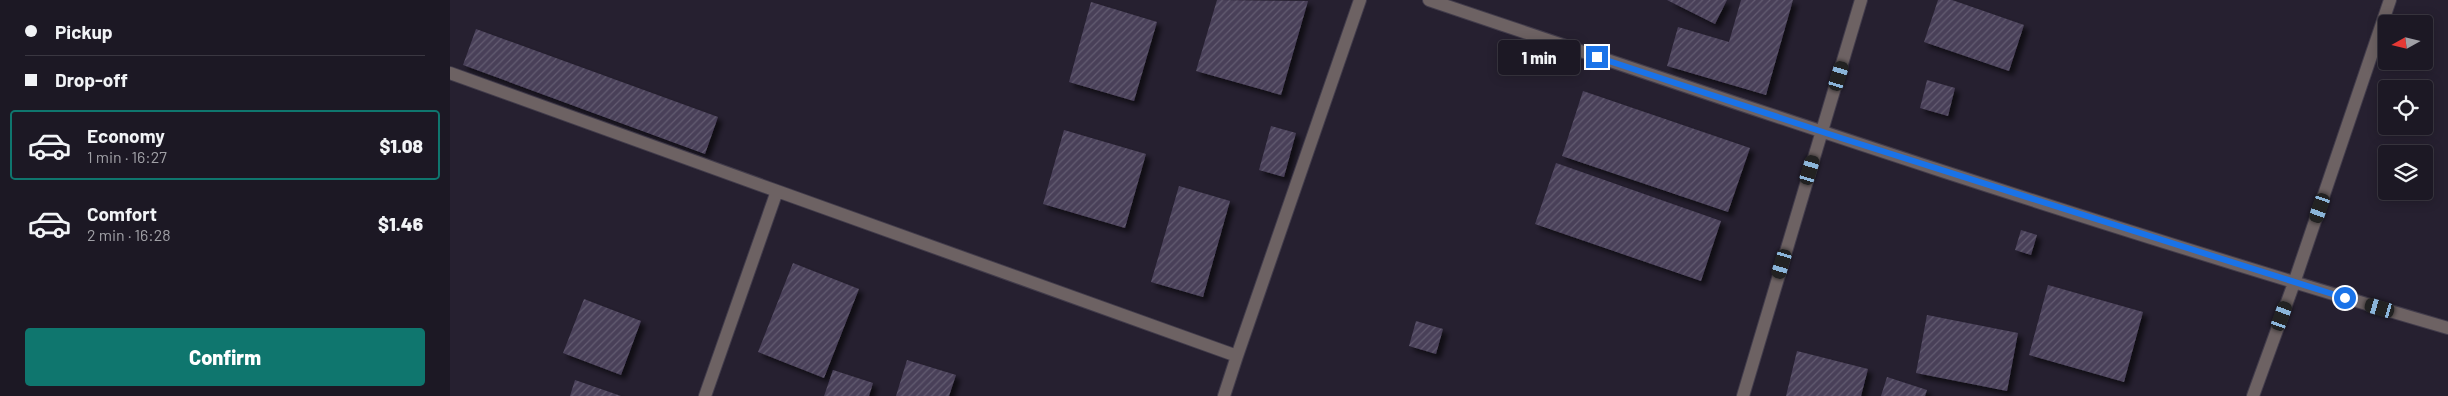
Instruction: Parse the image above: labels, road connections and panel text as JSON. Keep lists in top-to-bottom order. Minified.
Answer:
{"north":"left","page":{"banner":["Pickup","Drop-off"],"bubble":"1 min","list":[{"name":"Economy","note":"1 min · 16:27","value":"$1.08"},{"name":"Comfort","note":"2 min · 16:28","value":"$1.46"}],"buttons":"Confirm"}}
